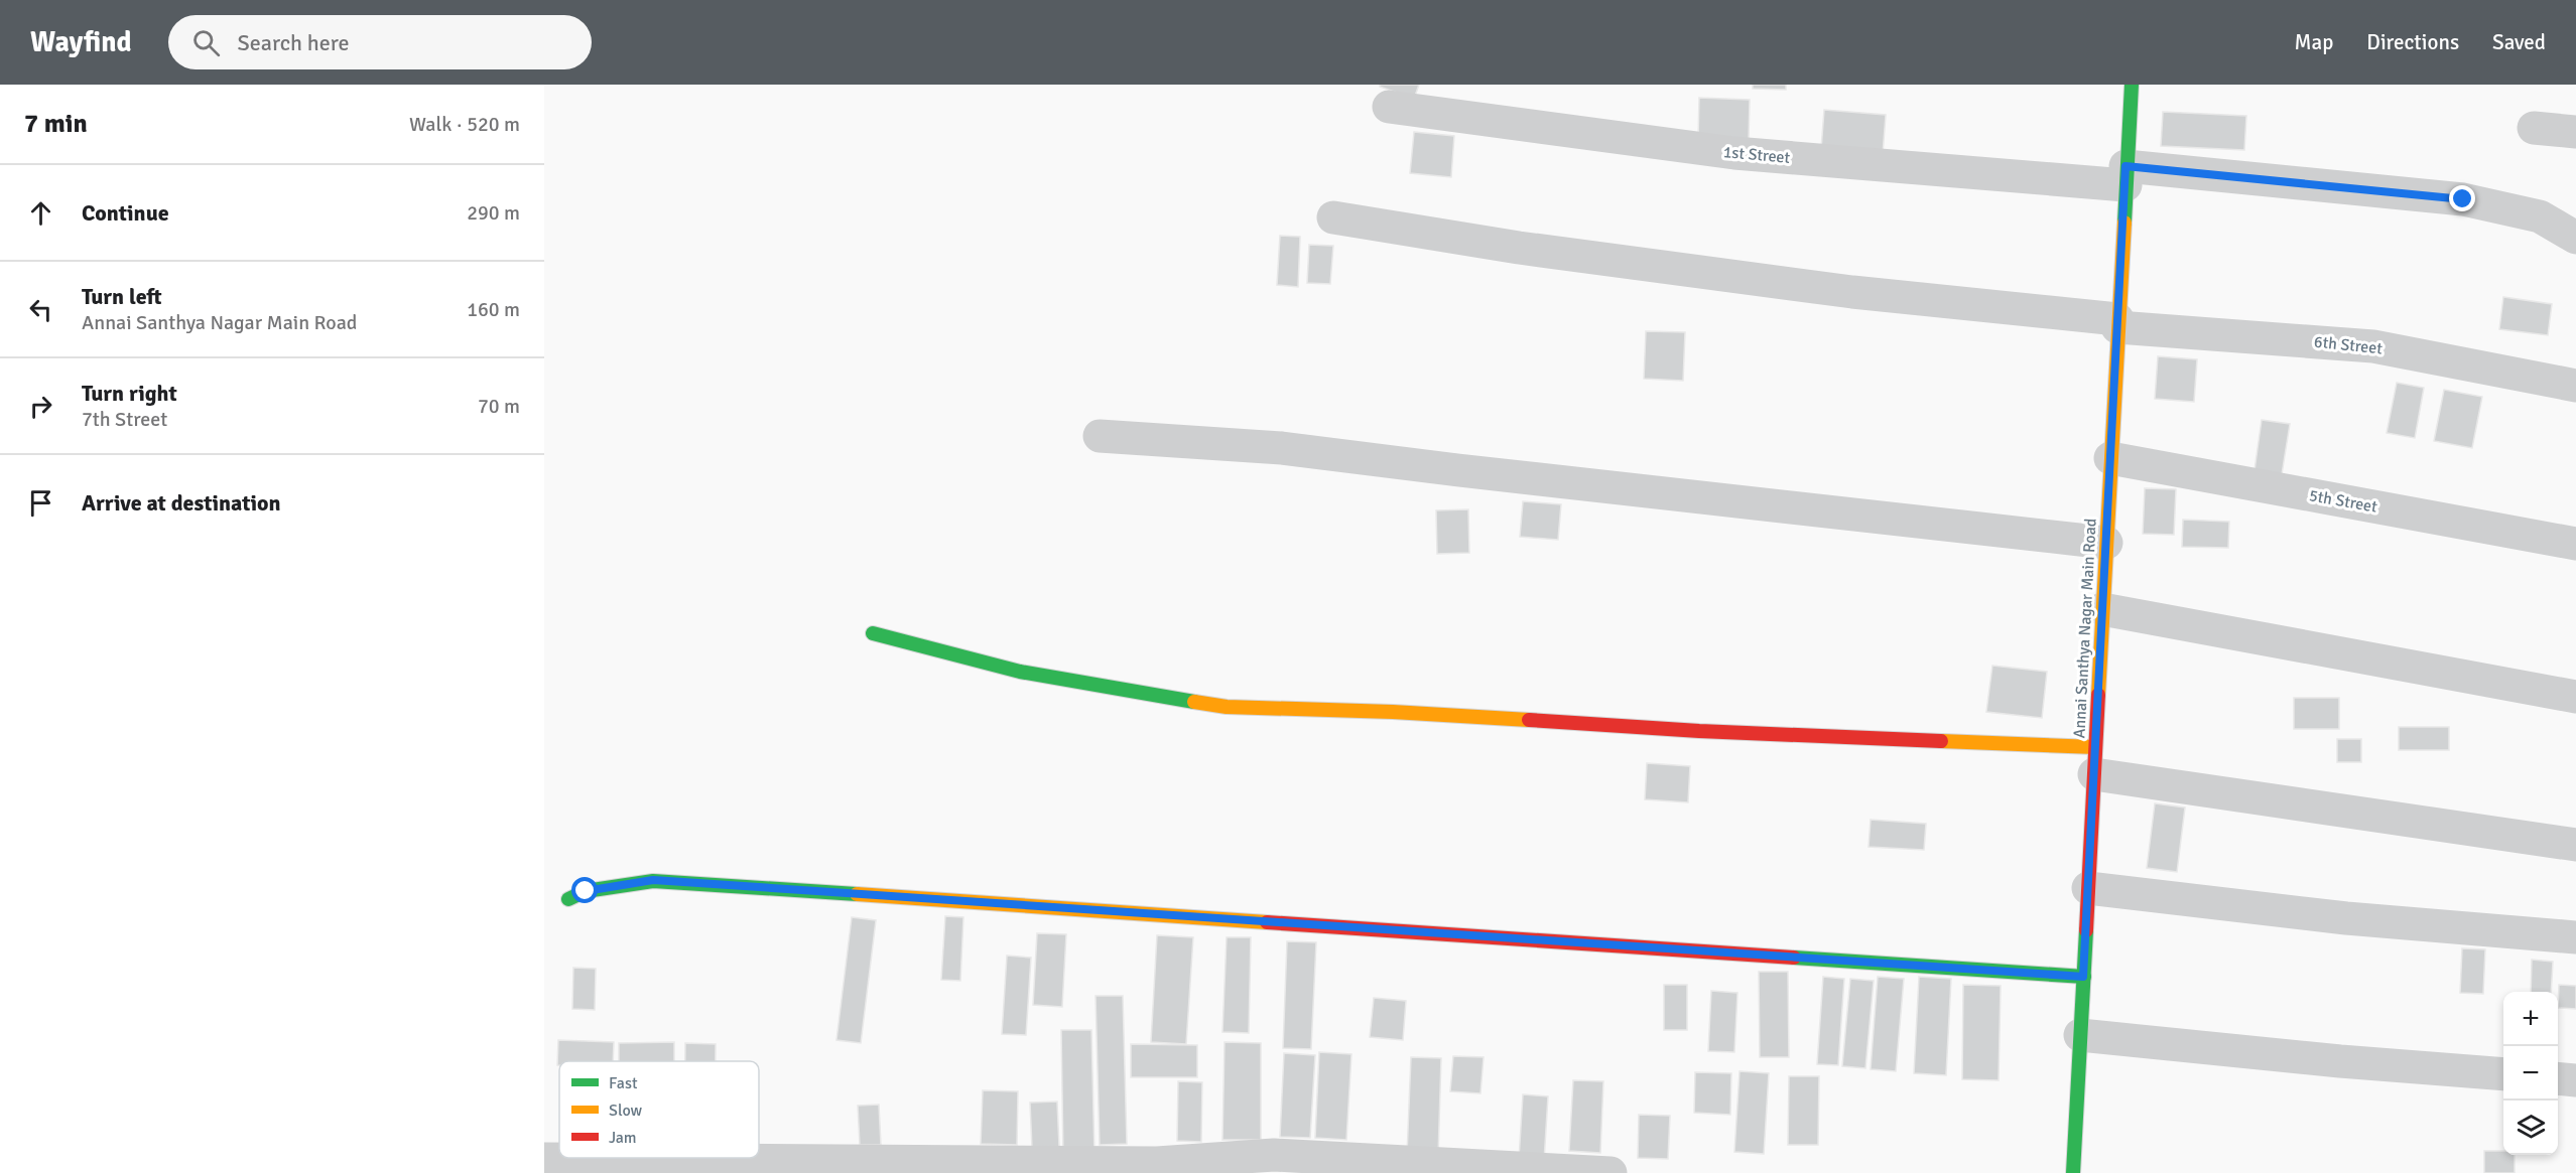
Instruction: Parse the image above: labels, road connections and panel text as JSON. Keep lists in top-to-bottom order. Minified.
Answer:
{"streets":{"street":["1st Street","6th Street","5th Street","Annai Santhya Nagar Main Road"]},"crossings":[["1st Street","Annai Santhya Nagar Main Road"],["6th Street","Annai Santhya Nagar Main Road"],["5th Street","Annai Santhya Nagar Main Road"]],"legend":["Fast","Slow","Jam"],"page":{"header":"Wayfind","search":"Search here","nav":["Map","Directions","Saved"],"heading":["7 min","Walk · 520 m"],"list":[["Continue","290 m"],["Turn left","Annai Santhya Nagar Main Road","160 m"],["Turn right","7th Street","70 m"],"Arrive at destination"],"map_buttons":["+","−"]}}
